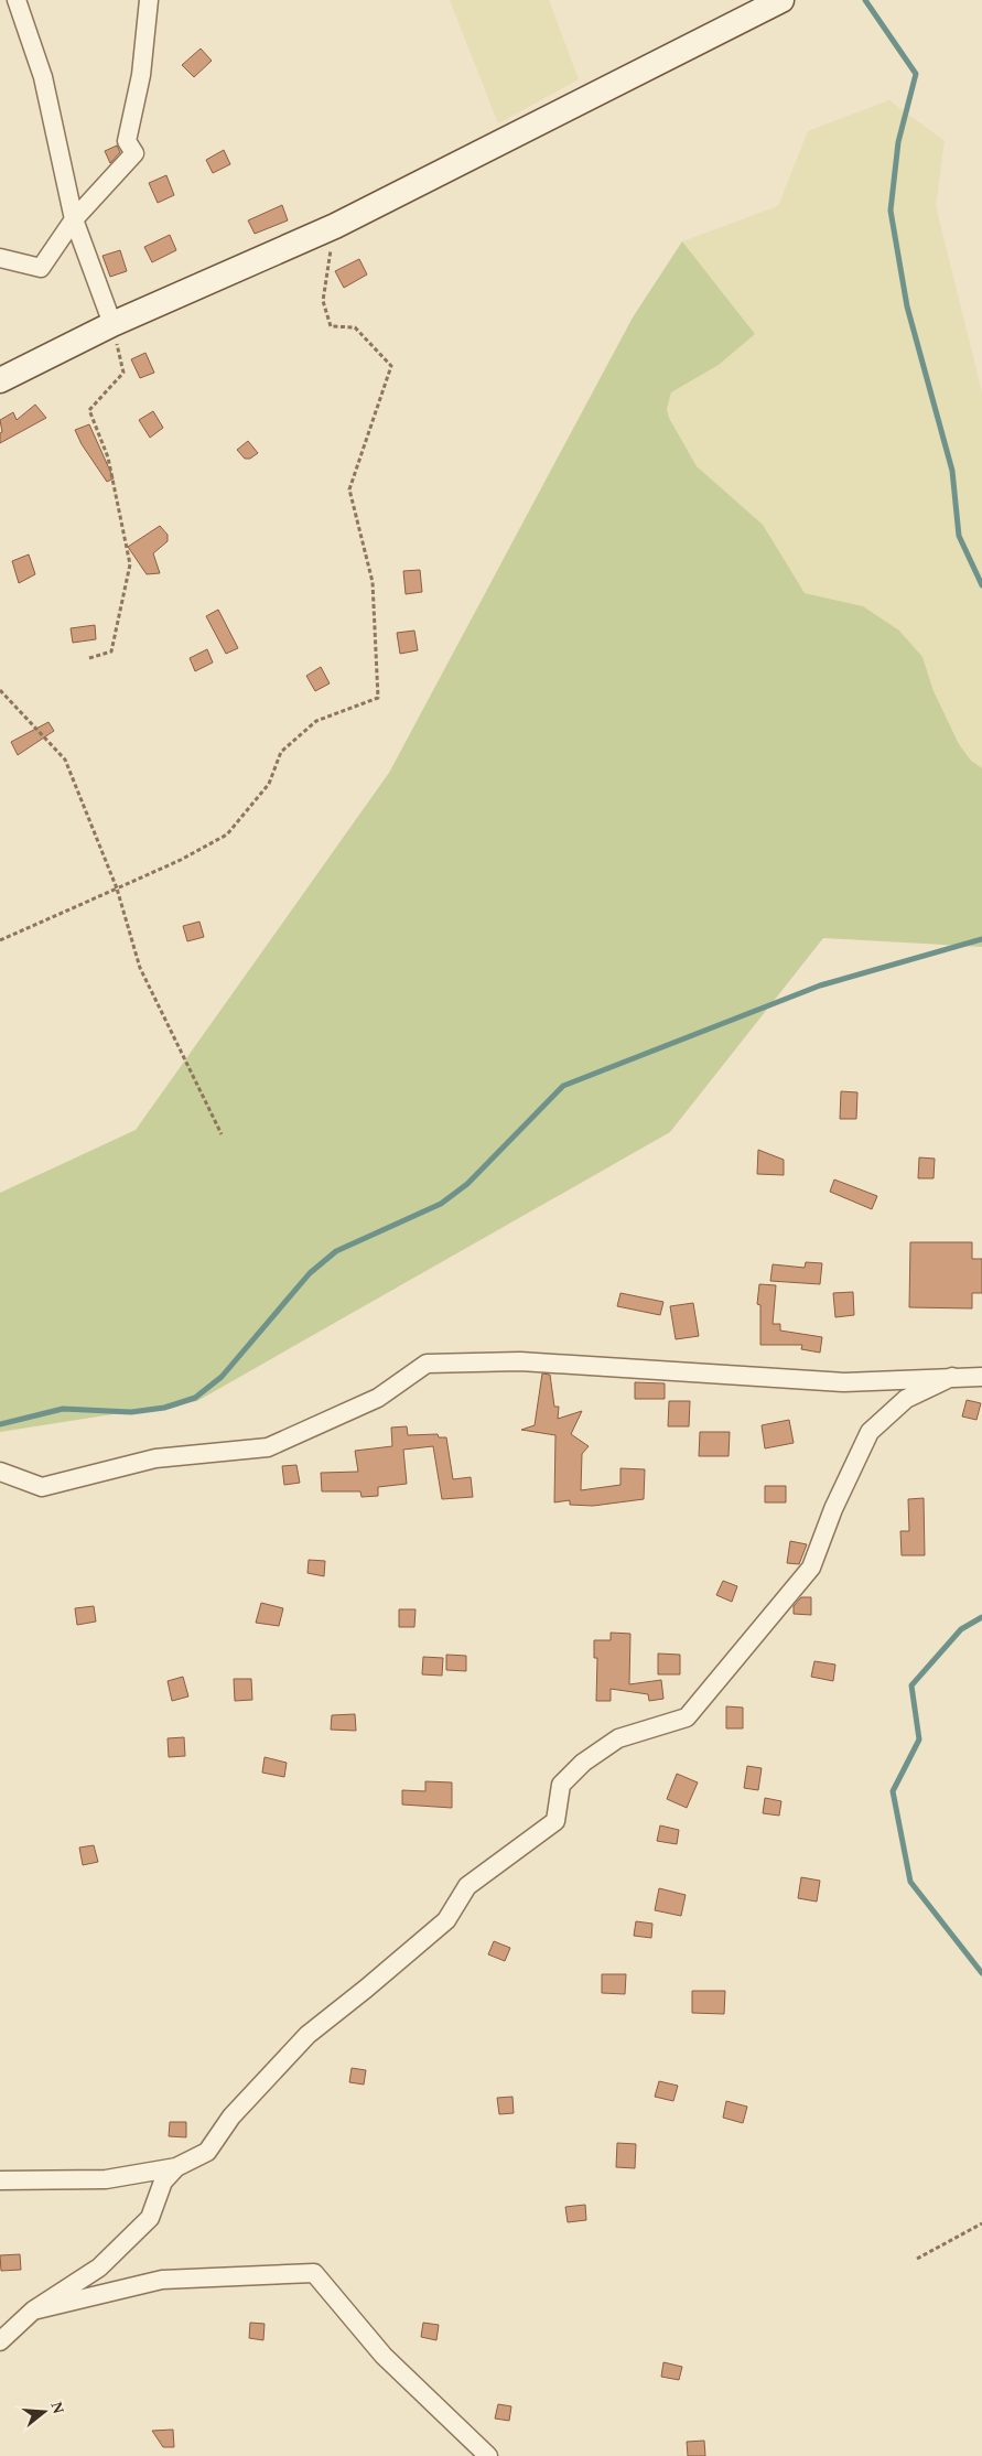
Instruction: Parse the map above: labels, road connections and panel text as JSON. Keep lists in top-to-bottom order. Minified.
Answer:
{"north":"right"}
